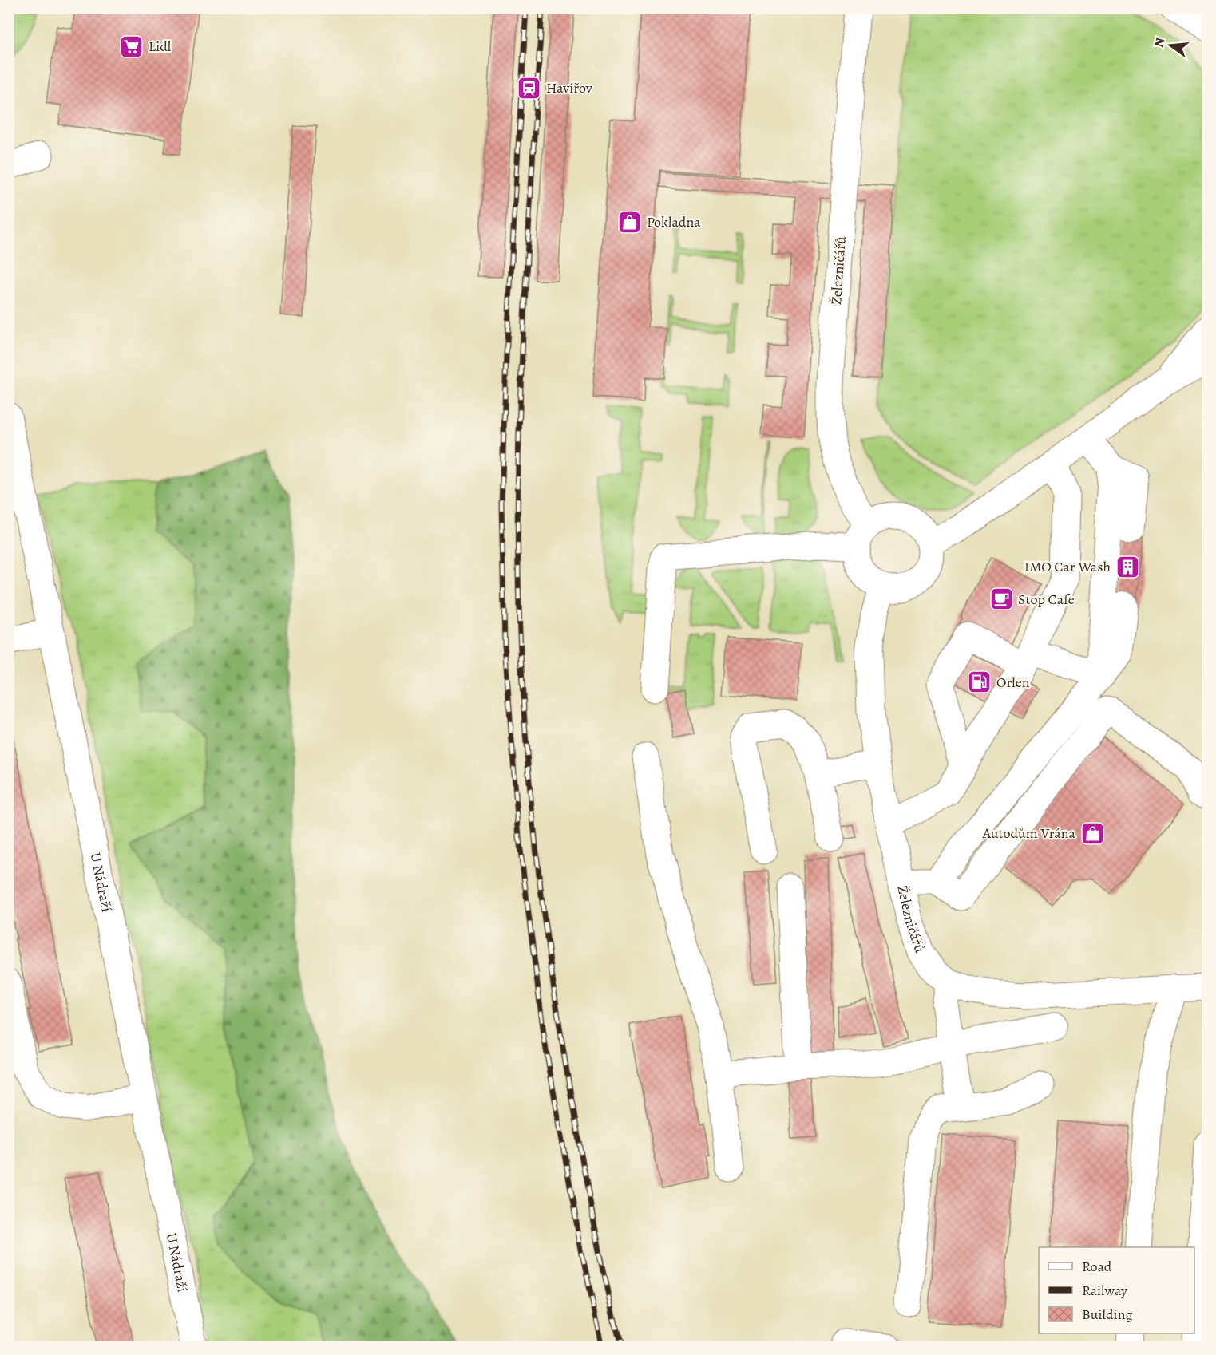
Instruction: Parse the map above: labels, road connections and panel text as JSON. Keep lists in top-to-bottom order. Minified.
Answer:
{"streets":{"street":["Železničářů","U Nádraží"]},"places":{"supermarket":["Lidl"],"station":["Havířov"],"shop":["Pokladna","Autodům Vrána"],"building":["IMO Car Wash"],"cafe":["Stop Cafe"],"fuel station":["Orlen"]},"legend":["Road","Railway","Building"],"north":"left"}
